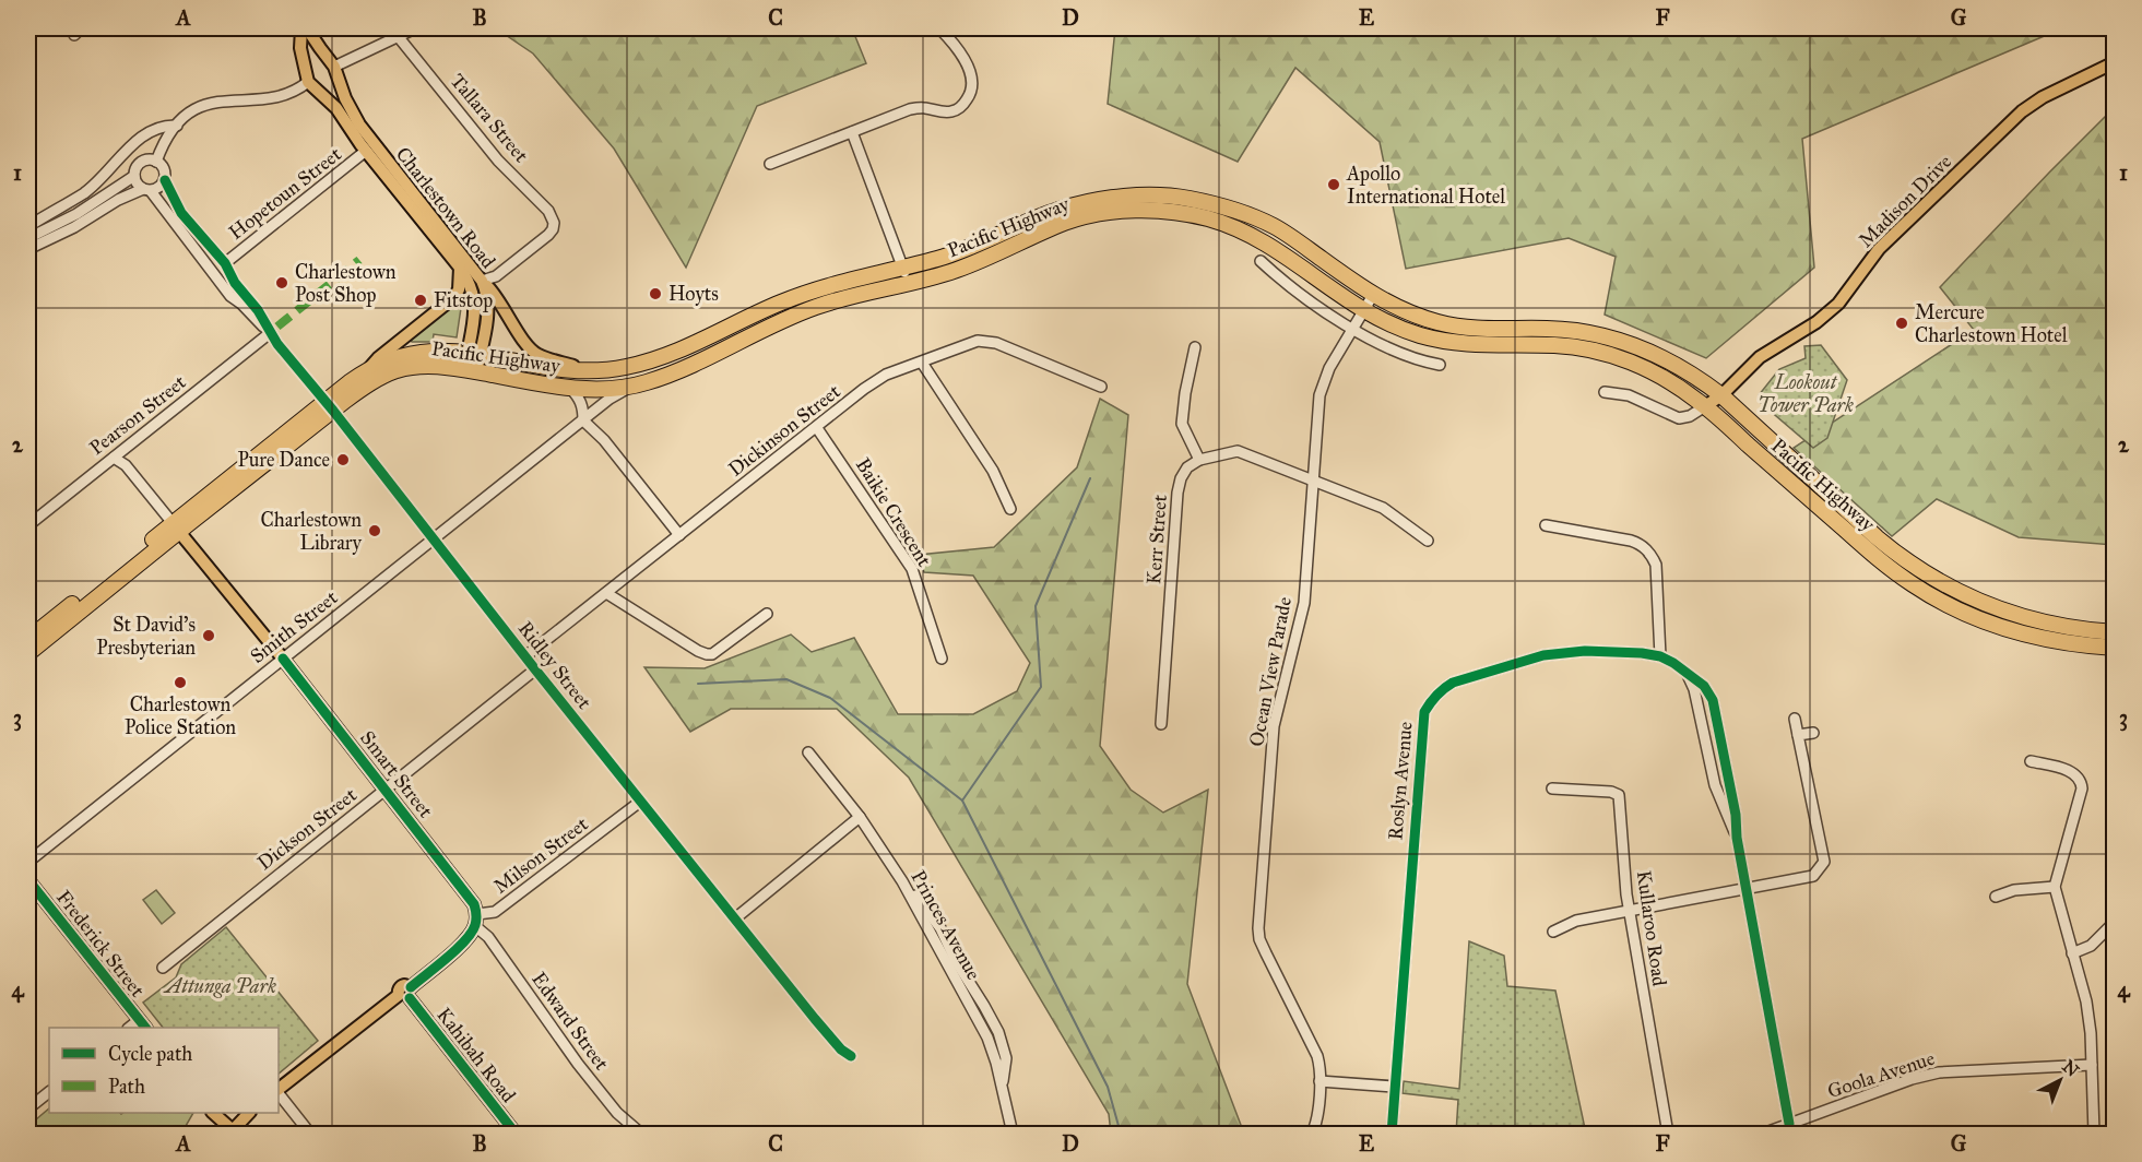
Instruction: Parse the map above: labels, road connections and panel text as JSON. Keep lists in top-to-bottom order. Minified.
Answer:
{"streets":{"highway":["Pacific Highway"],"main road":["Madison Drive","Charlestown Road","Smart Street","Milson Street","Frederick Street","Kahibah Road"],"street":["Tallara Street","Hopetoun Street","Pearson Street","Dickinson Street","Baikie Crescent","Kerr Street","Smith Street","Ridley Street","Ocean View Parade","Roslyn Avenue","Dickson Street","Princes Avenue","Kullaroo Road","Edward Street","Goola Avenue"]},"crossings":[["Tallara Street","Charlestown Road"],["Hopetoun Street","Charlestown Road"],["Hopetoun Street","Ridley Street"],["Madison Drive","Pacific Highway"],["Charlestown Road","Pacific Highway"],["Pacific Highway","Smith Street"],["Pacific Highway","Ridley Street"],["Pacific Highway","Ocean View Parade"],["Pacific Highway","Smart Street"],["Pearson Street","Ridley Street"],["Pearson Street","Smart Street"],["Dickinson Street","Baikie Crescent"],["Dickinson Street","Ridley Street"],["Smith Street","Ridley Street"],["Smith Street","Smart Street"],["Ridley Street","Dickson Street"],["Ridley Street","Milson Street"],["Smart Street","Dickson Street"],["Smart Street","Milson Street"],["Smart Street","Edward Street"],["Roslyn Avenue","Goola Avenue"],["Milson Street","Edward Street"],["Milson Street","Kahibah Road"]],"parks":["Lookout Tower Park","Attunga Park"],"places":["Apollo International Hotel","Charlestown Post Shop","Hoyts","Fitstop","Mercure Charlestown Hotel","Pure Dance","Charlestown Library","St David’s Presbyterian","Charlestown Police Station"],"legend":["Cycle path","Path"],"north":"top right","grid":{"columns":["A","B","C","D","E","F","G"],"rows":["1","2","3","4"]}}
